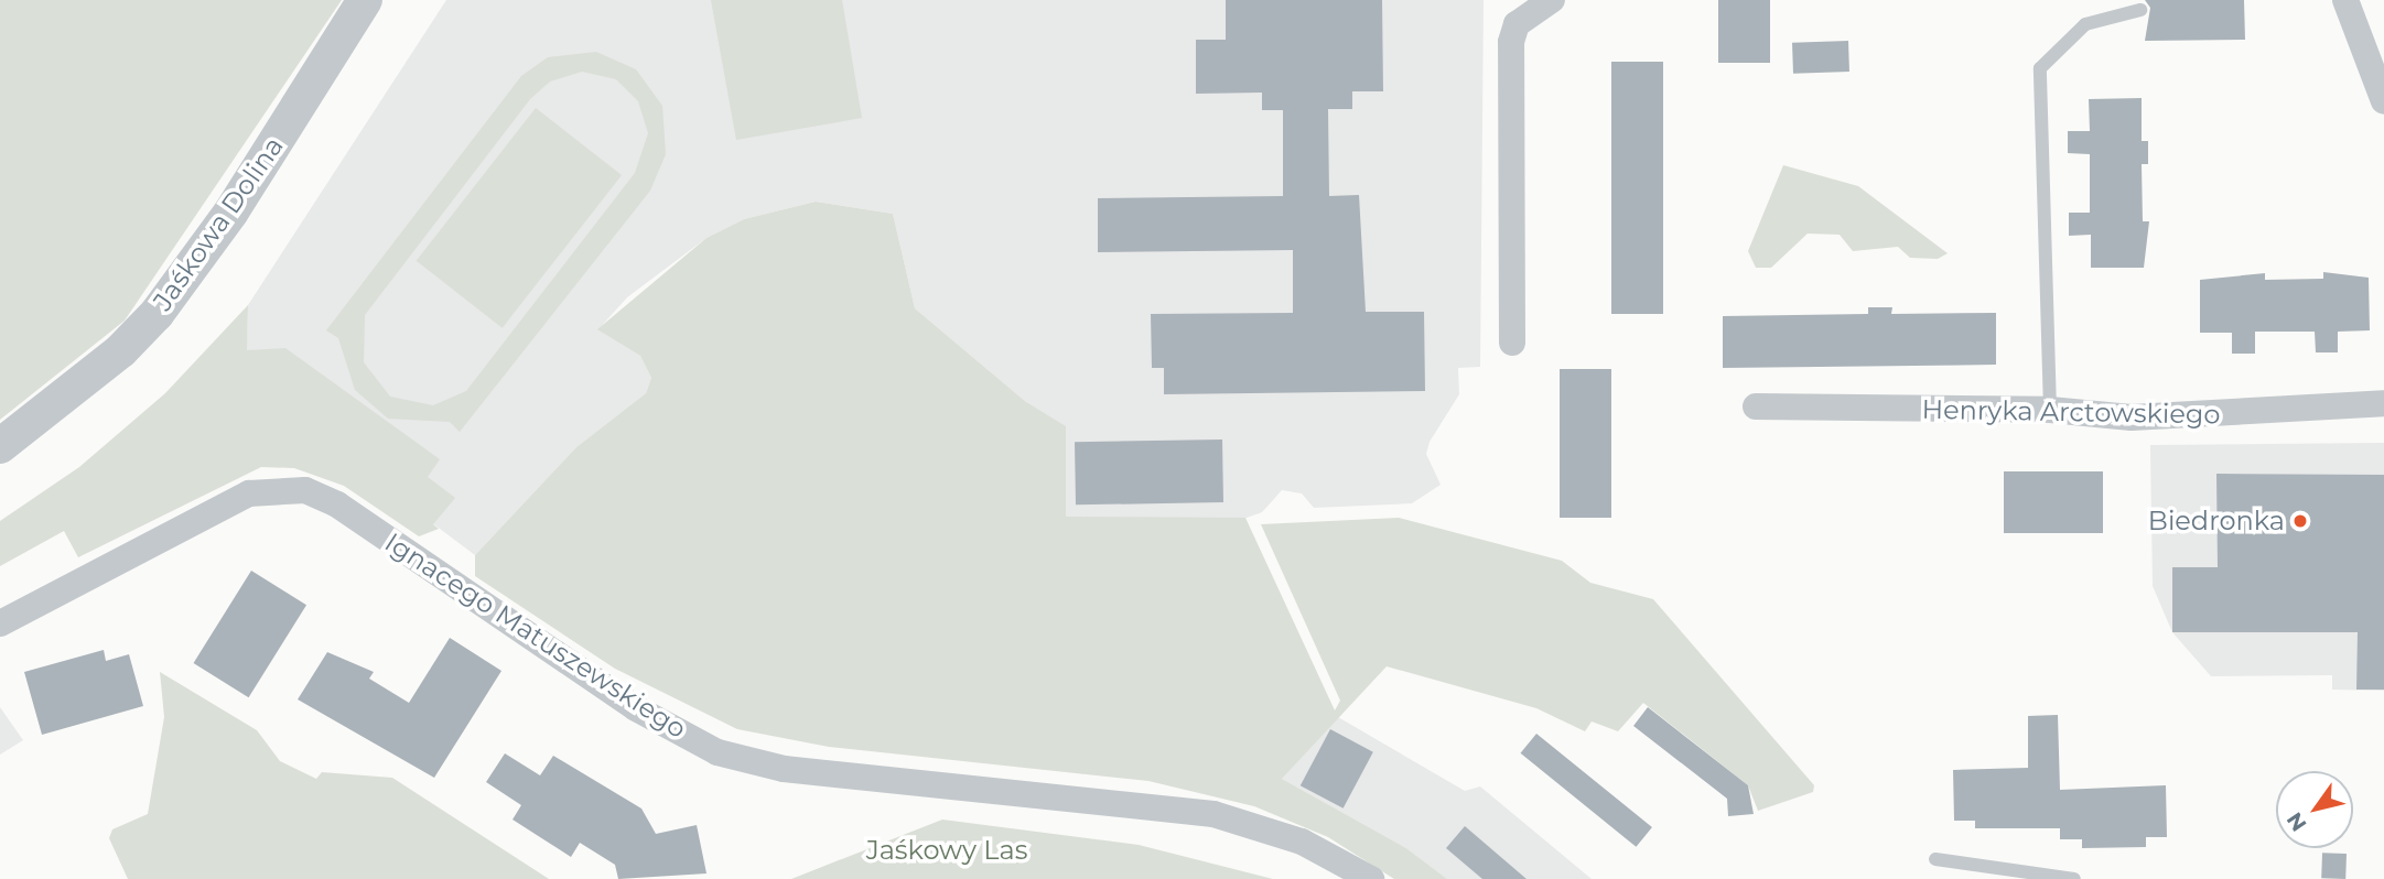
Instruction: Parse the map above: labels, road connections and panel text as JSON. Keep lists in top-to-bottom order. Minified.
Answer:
{"streets":{"street":["Jaśkowa Dolina","Henryka Arctowskiego","Ignacego Matuszewskiego"]},"parks":["Jaśkowy Las"],"places":["Biedronka"],"north":"bottom left"}
